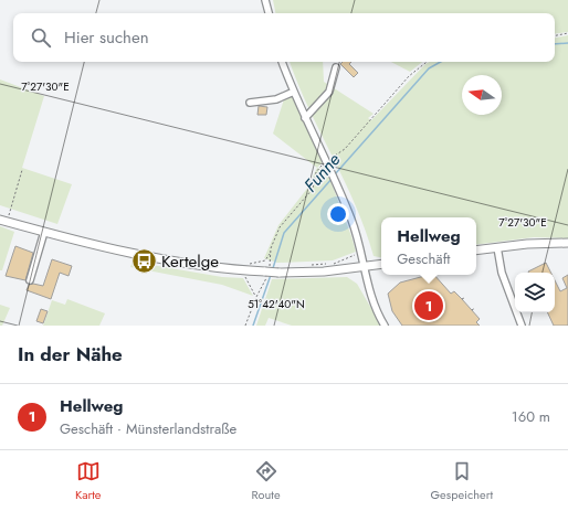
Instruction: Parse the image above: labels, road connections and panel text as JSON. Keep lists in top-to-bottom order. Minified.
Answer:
{"water":["Funne"],"places":{"bus stop":["Kertelge"]},"north":"left","page":{"search":"Hier suchen","popup":["Hellweg","Geschäft"],"pins":"1","heading":"In der Nähe","list":[{"mark":"1","name":"Hellweg","note":"Geschäft · Münsterlandstraße","value":"160 m"}],"nav":["Karte","Route","Gespeichert"]},"coordinates":["7°27'30\"E","51°42'40\"N"]}
